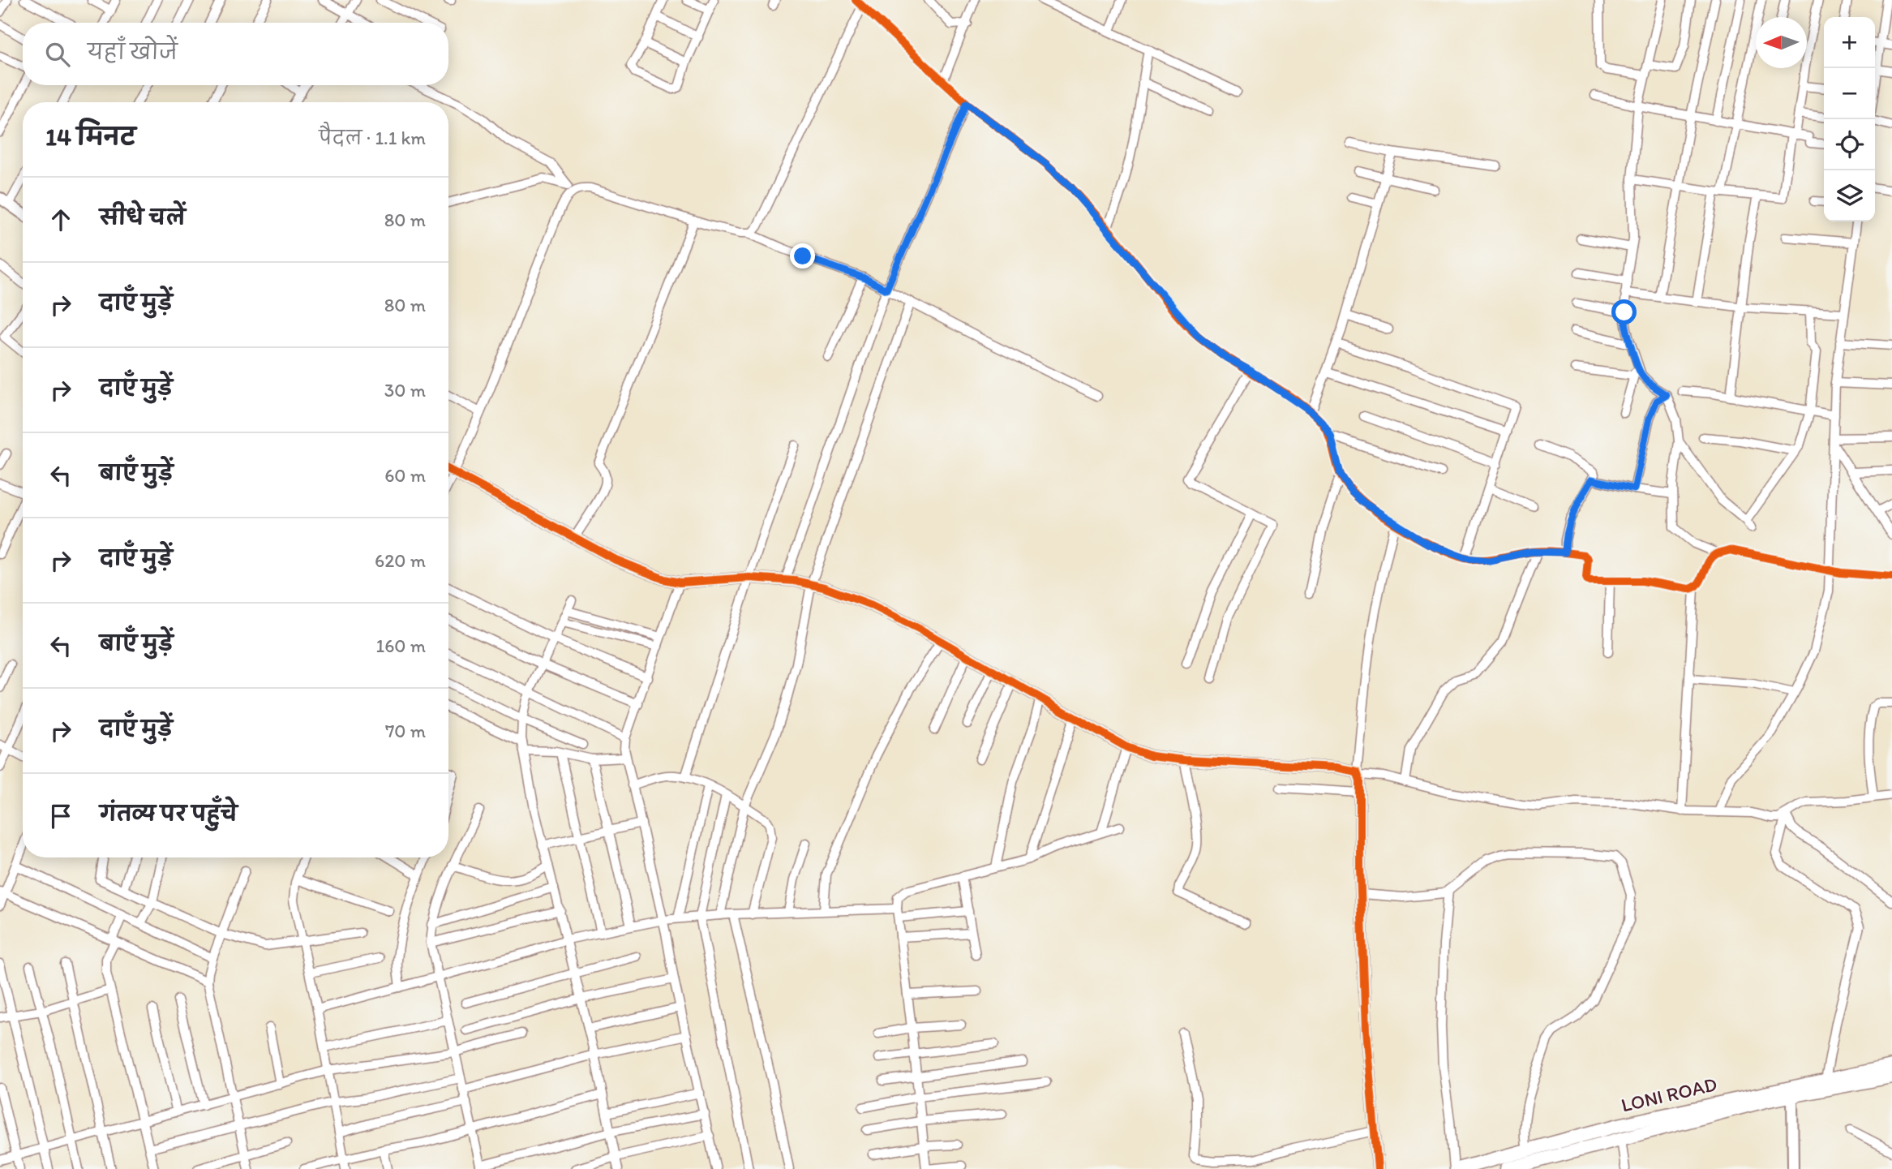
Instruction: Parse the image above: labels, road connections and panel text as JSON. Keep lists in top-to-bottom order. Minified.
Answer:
{"streets":{"highway":["LONI ROAD"]},"north":"left","page":{"map_buttons":["+","−"],"search":"यहाँ खोजें","heading":["14 मिनट","पैदल · 1.1 km"],"list":[["सीधे चलें","80 m"],["दाएँ मुड़ें","80 m"],["दाएँ मुड़ें","30 m"],["बाएँ मुड़ें","60 m"],["दाएँ मुड़ें","620 m"],["बाएँ मुड़ें","160 m"],["दाएँ मुड़ें","70 m"],"गंतव्य पर पहुँचे"]}}
